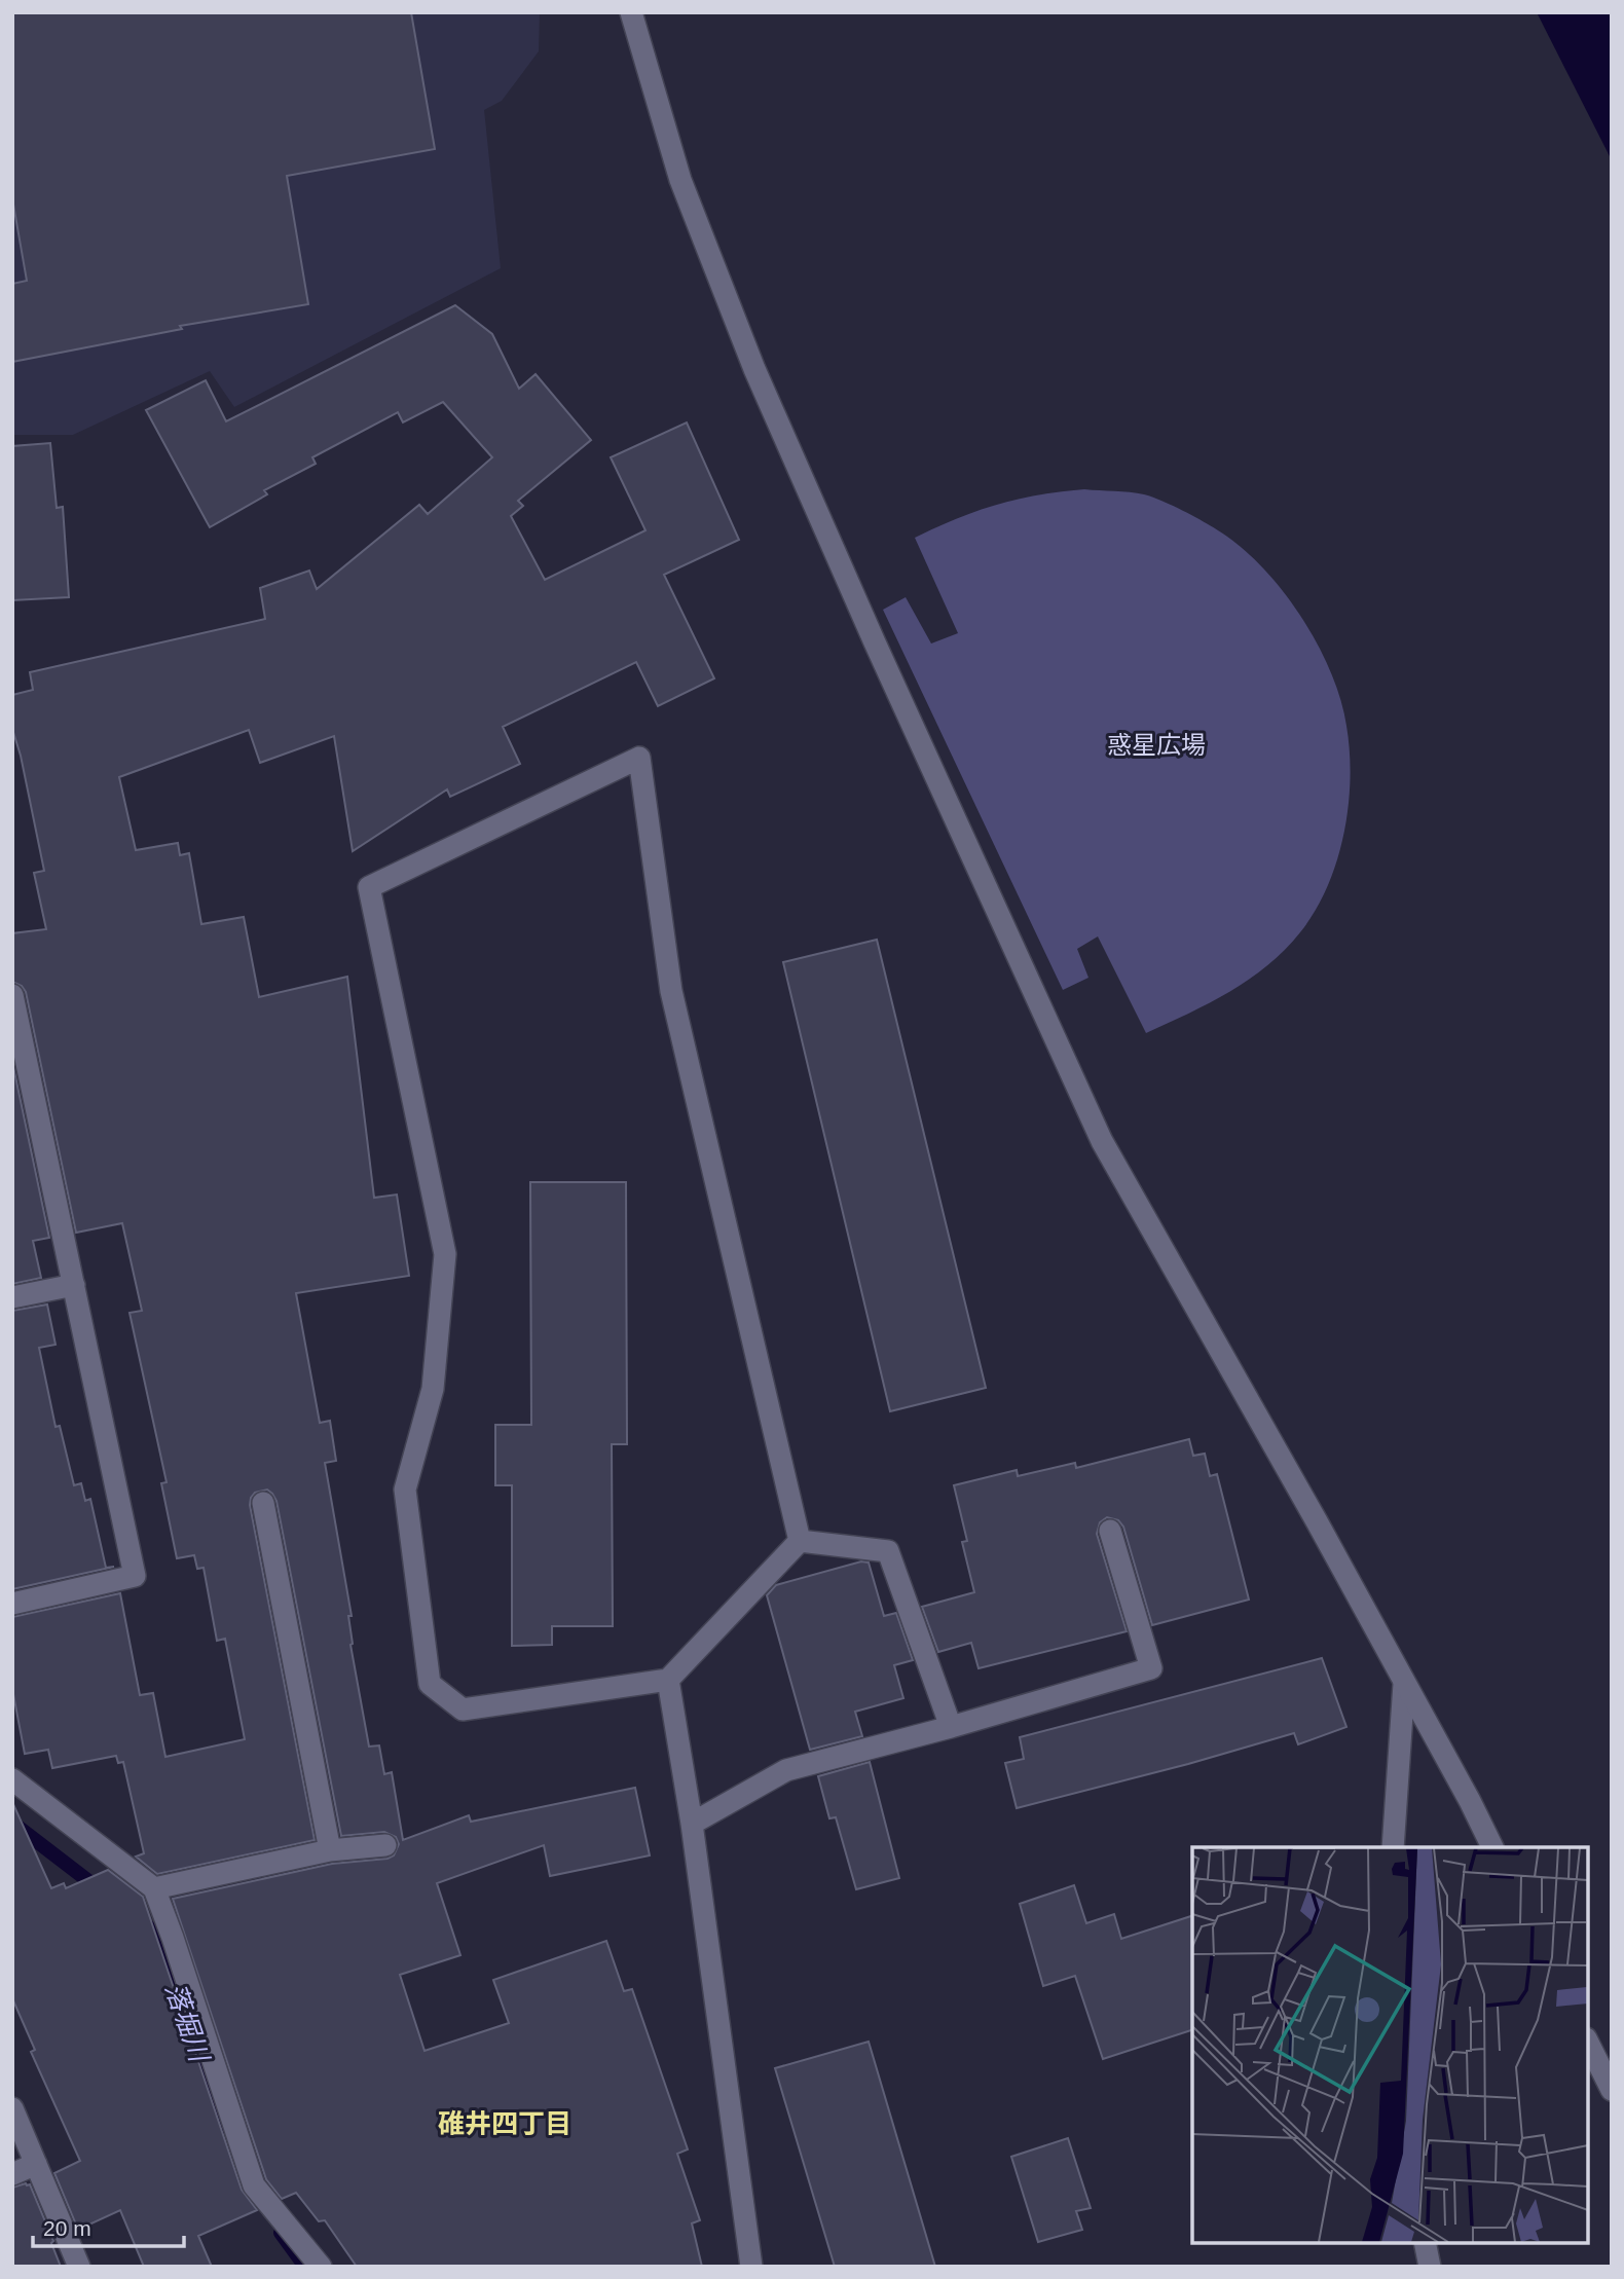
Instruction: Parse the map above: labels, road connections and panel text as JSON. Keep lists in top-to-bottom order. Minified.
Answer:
{"districts":["碓井四丁目"],"water":["落堀川"],"parks":["惑星広場"],"scale_bar":"20 m"}
